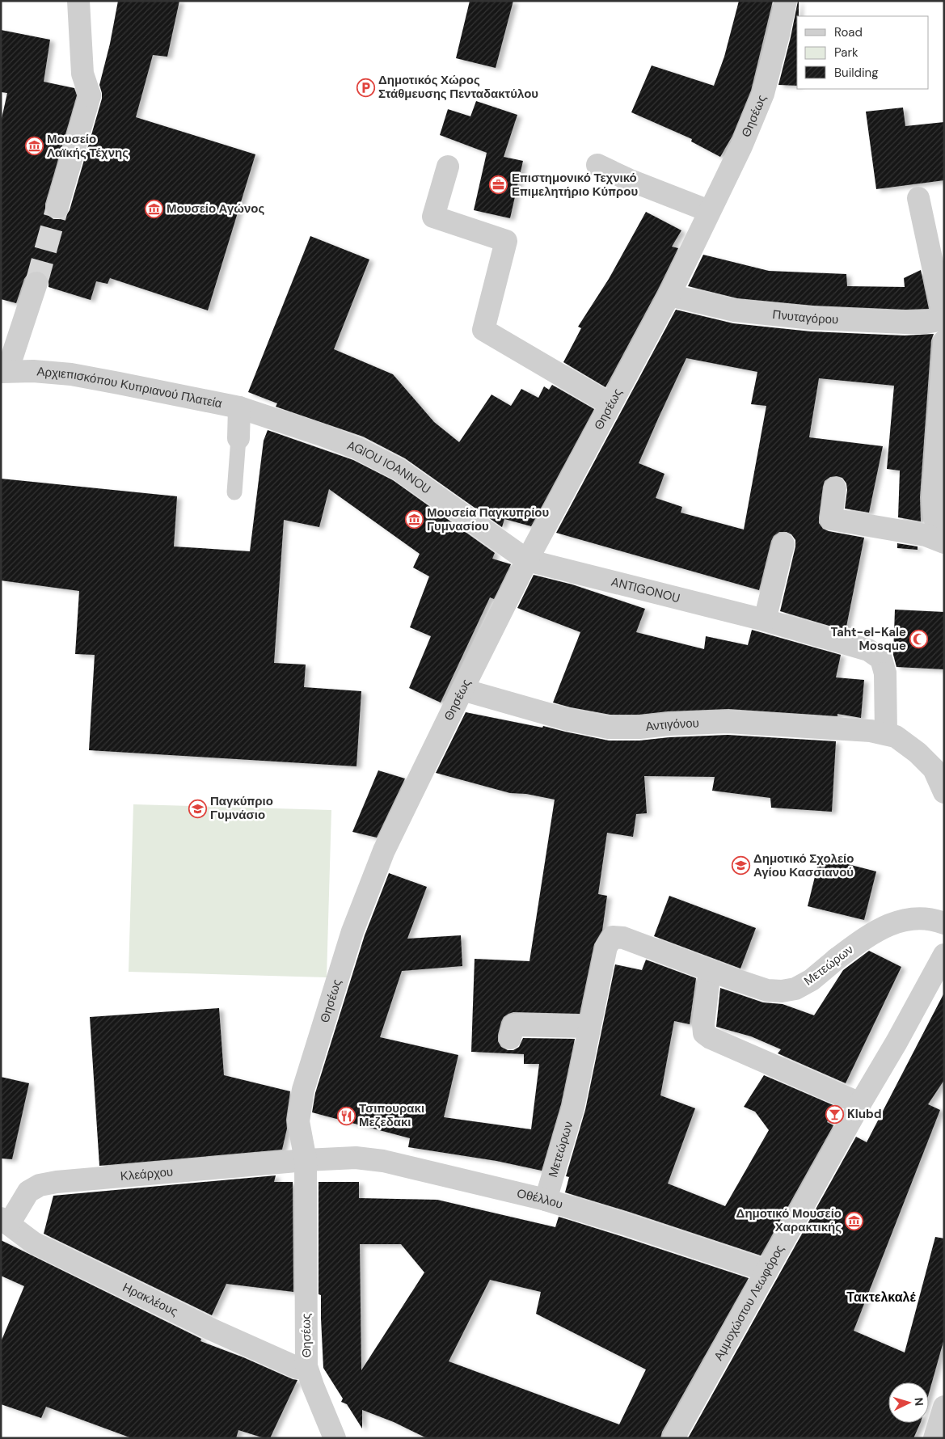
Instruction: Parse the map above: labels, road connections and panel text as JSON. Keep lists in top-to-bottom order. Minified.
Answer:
{"streets":{"street":["Θησέως","Πνυταγόρου","Αρχιεπισκόπου Κυπριανού Πλατεία","AGIOU IOANNOU","ANTIGONOU","Αντιγόνου","Μετεώρων","Κλεάρχου","Οθέλλου","Ηρακλέους","Αμμοχώστου Λεωφόρος"]},"crossings":[["Θησέως","Πνυταγόρου"],["Θησέως","AGIOU IOANNOU"],["Θησέως","ANTIGONOU"],["Θησέως","Αντιγόνου"],["Θησέως","Κλεάρχου"],["Θησέως","Οθέλλου"],["Θησέως","Ηρακλέους"],["Αρχιεπισκόπου Κυπριανού Πλατεία","AGIOU IOANNOU"],["AGIOU IOANNOU","ANTIGONOU"],["ANTIGONOU","Αντιγόνου"],["Μετεώρων","Οθέλλου"],["Κλεάρχου","Οθέλλου"],["Κλεάρχου","Ηρακλέους"],["Οθέλλου","Αμμοχώστου Λεωφόρος"]],"districts":["Τακτελκαλέ"],"places":{"parking":["Δημοτικός Χώρος Στάθμευσης Πενταδακτύλου"],"museum":["Μουσείο Λαϊκής Τέχνης","Μουσείο Αγώνος","Μουσεία Παγκυπρίου Γυμνασίου","Δημοτικό Μουσείο Χαρακτικής"],"office":["Επιστημονικό Τεχνικό Επιμελητήριο Κύπρου"],"mosque":["Taht-el-Kale Mosque"],"school or university":["Παγκύπριο Γυμνάσιο","Δημοτικό Σχολείο Αγίου Κασσιανού"],"bar":["Klubd"],"restaurant":["Τσιπουρακι Μεζεδακι"]},"legend":["Road","Park","Building"],"north":"right"}
